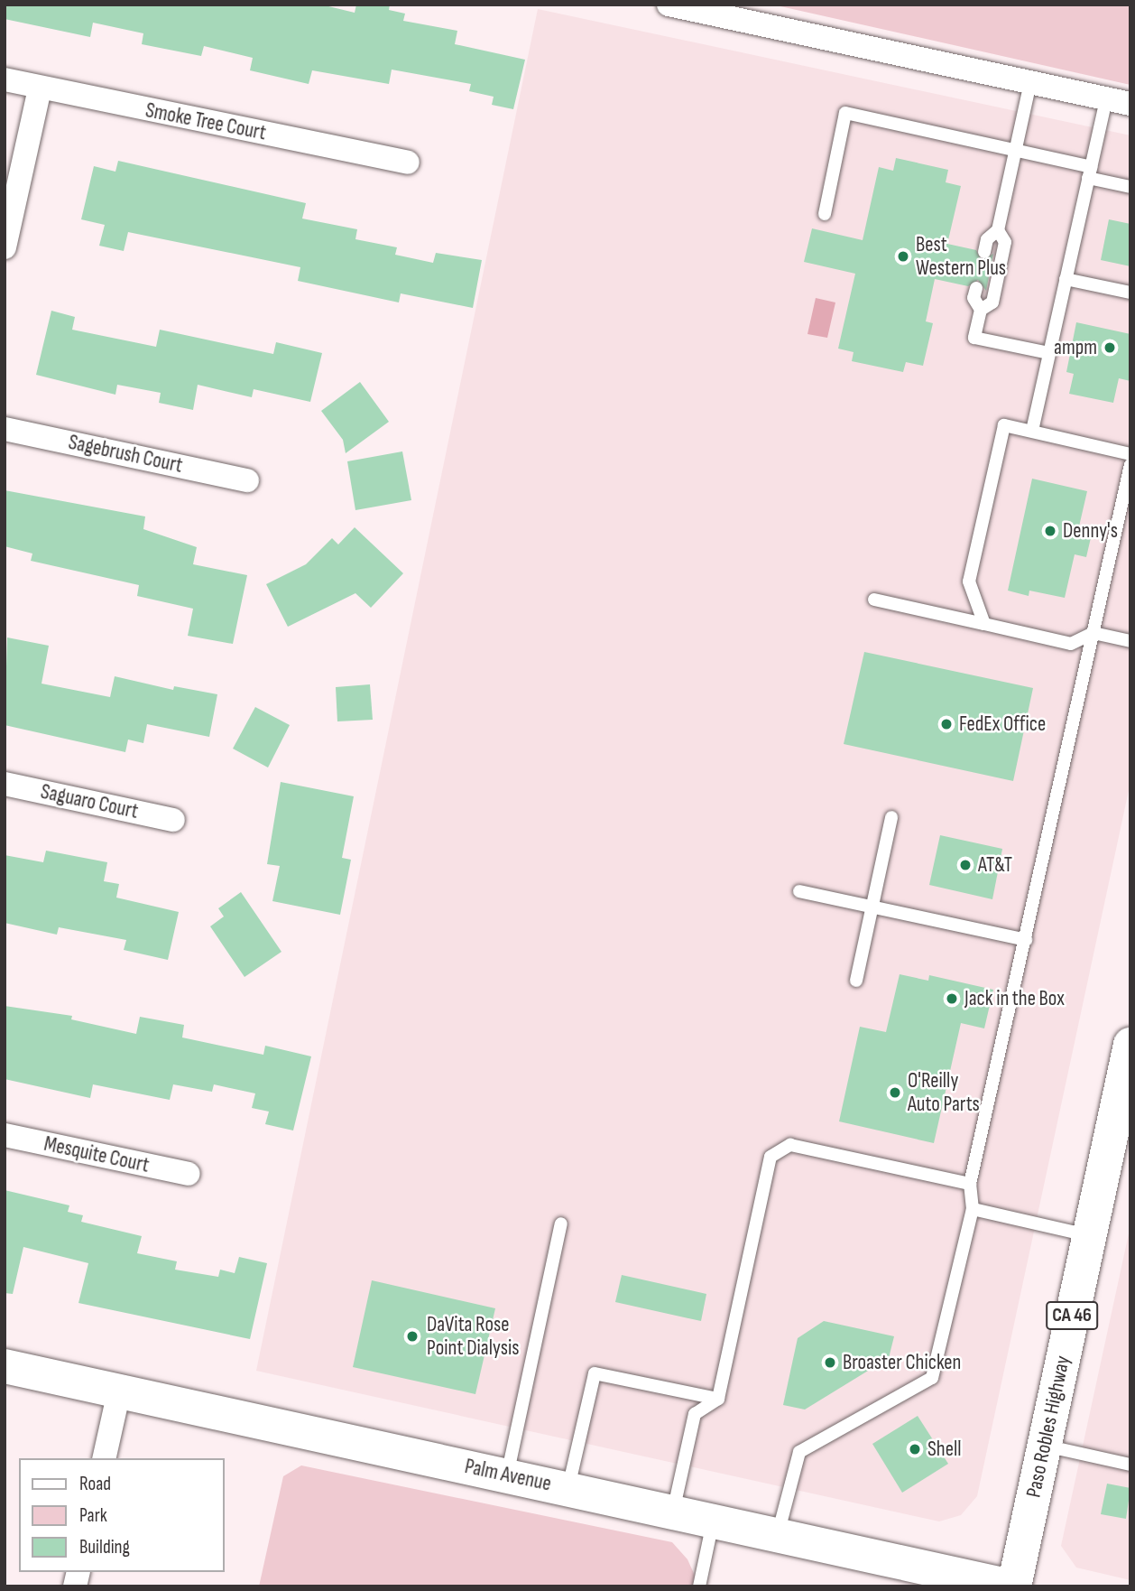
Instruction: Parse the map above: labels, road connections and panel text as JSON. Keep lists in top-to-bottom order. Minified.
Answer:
{"streets":{"main road":["CA 46","Paso Robles Highway","Palm Avenue"],"street":["Smoke Tree Court","Sagebrush Court","Saguaro Court","Mesquite Court"]},"crossings":[["Paso Robles Highway","Palm Avenue"]],"places":["Best Western Plus","ampm","Denny's","FedEx Office","AT&T","Jack in the Box","O'Reilly Auto Parts","DaVita Rose Point Dialysis","Broaster Chicken","Shell"],"legend":["Road","Park","Building"]}
